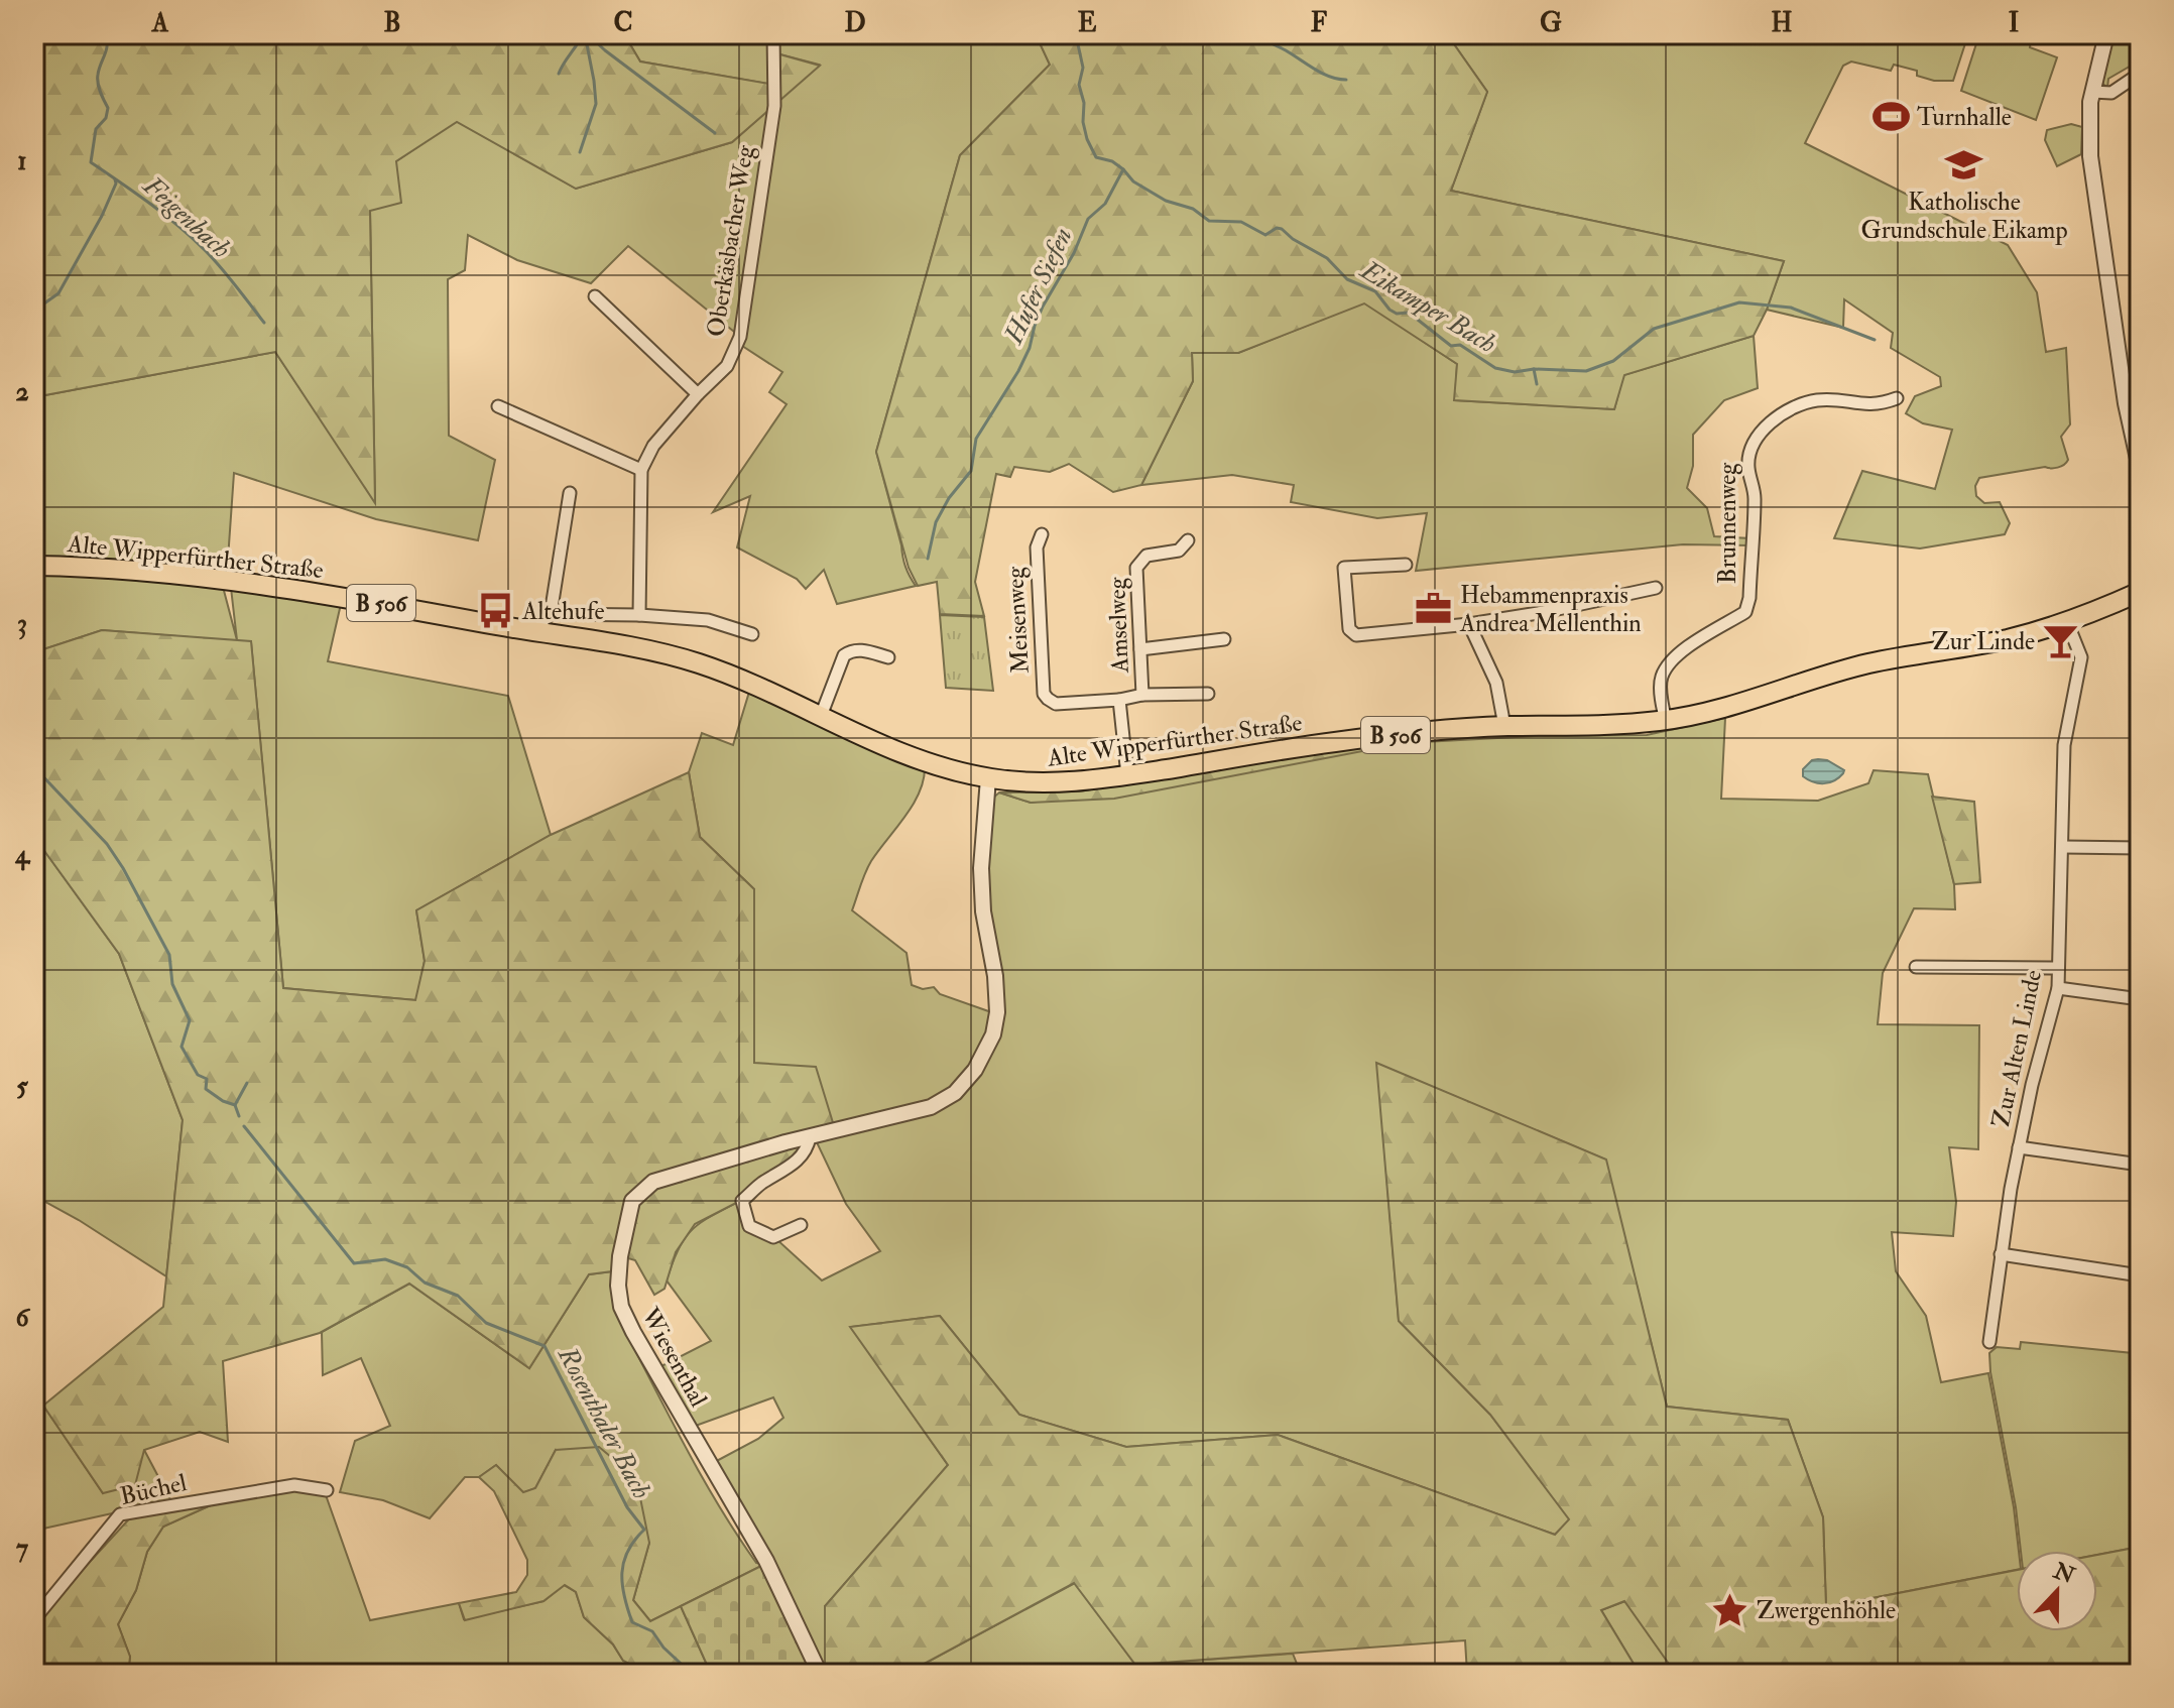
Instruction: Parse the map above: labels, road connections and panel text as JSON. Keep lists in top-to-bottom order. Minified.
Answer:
{"streets":{"main road":["Alte Wipperfürther Straße","B 506"],"street":["Oberkäsbacher Weg","Brunnenweg","Meisenweg","Amselweg","Zur Alten Linde","Wiesenthal","Büchel"]},"crossings":[["Brunnenweg","Alte Wipperfürther Straße"],["Alte Wipperfürther Straße","Zur Alten Linde"],["Alte Wipperfürther Straße","Wiesenthal"],["Meisenweg","Amselweg"]],"water":["Feigenbach","Hufer Siefen","Eikamper Bach","Rosenthaler Bach"],"places":{"sports":["Turnhalle"],"school or university":["Katholische Grundschule Eikamp"],"office":["Hebammenpraxis Andrea Mellenthin"],"bus stop":["Altehufe"],"bar":["Zur Linde"],"place":["Zwergenhöhle"]},"north":"top","grid":{"columns":["A","B","C","D","E","F","G","H","I"],"rows":["1","2","3","4","5","6","7"]}}
